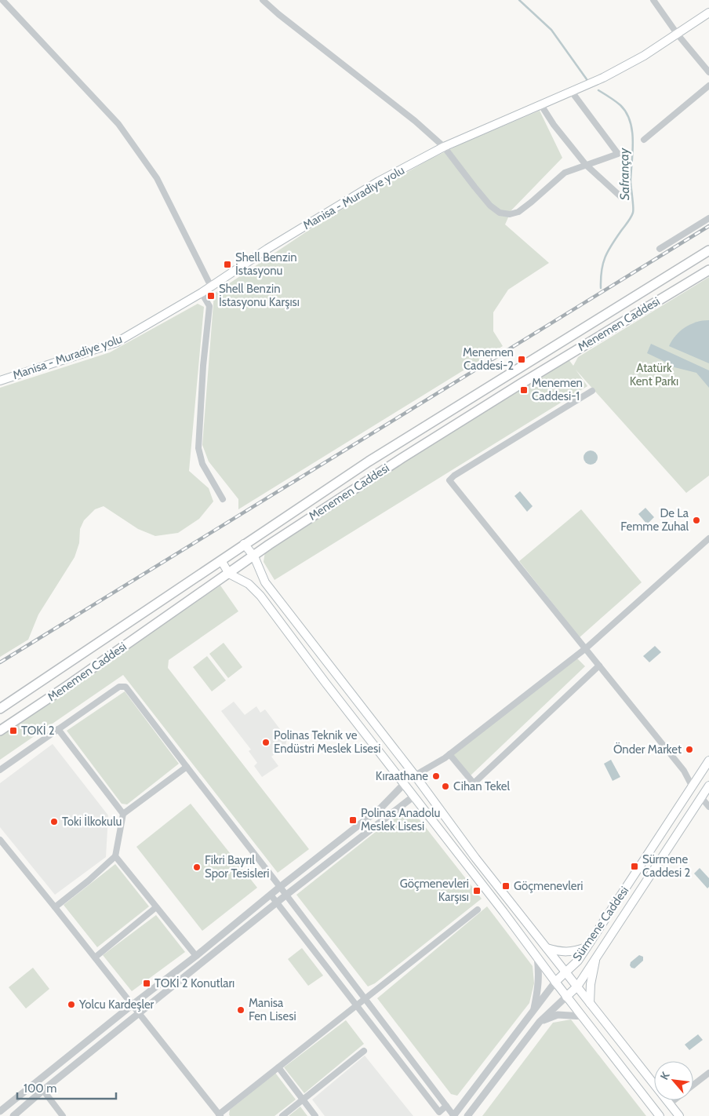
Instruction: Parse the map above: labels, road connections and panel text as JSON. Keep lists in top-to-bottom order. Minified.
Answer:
{"streets":{"main road":["Manisa - Muradiye yolu","Menemen Caddesi","Sürmene Caddesi"]},"water":["Safrançay"],"parks":["Atatürk Kent Parkı"],"places":{"transit":["Shell Benzin İstasyonu","Shell Benzin İstasyonu Karşısı","Menemen Caddesi-2","Menemen Caddesi-1","TOKİ 2","Polinas Anadolu Meslek Lisesi","Sürmene Caddesi 2","Göçmenevleri","Göçmenevleri Karşısı","TOKİ 2 Konutları"],"other":["De La Femme Zuhal","Polinas Teknik ve Endüstri Meslek Lisesi","Önder Market","Kıraathane","Cihan Tekel","Toki İlkokulu","Fikri Bayrıl Spor Tesisleri","Yolcu Kardeşler","Manisa Fen Lisesi"]},"scale_bar":"100 m","north":"top left"}
